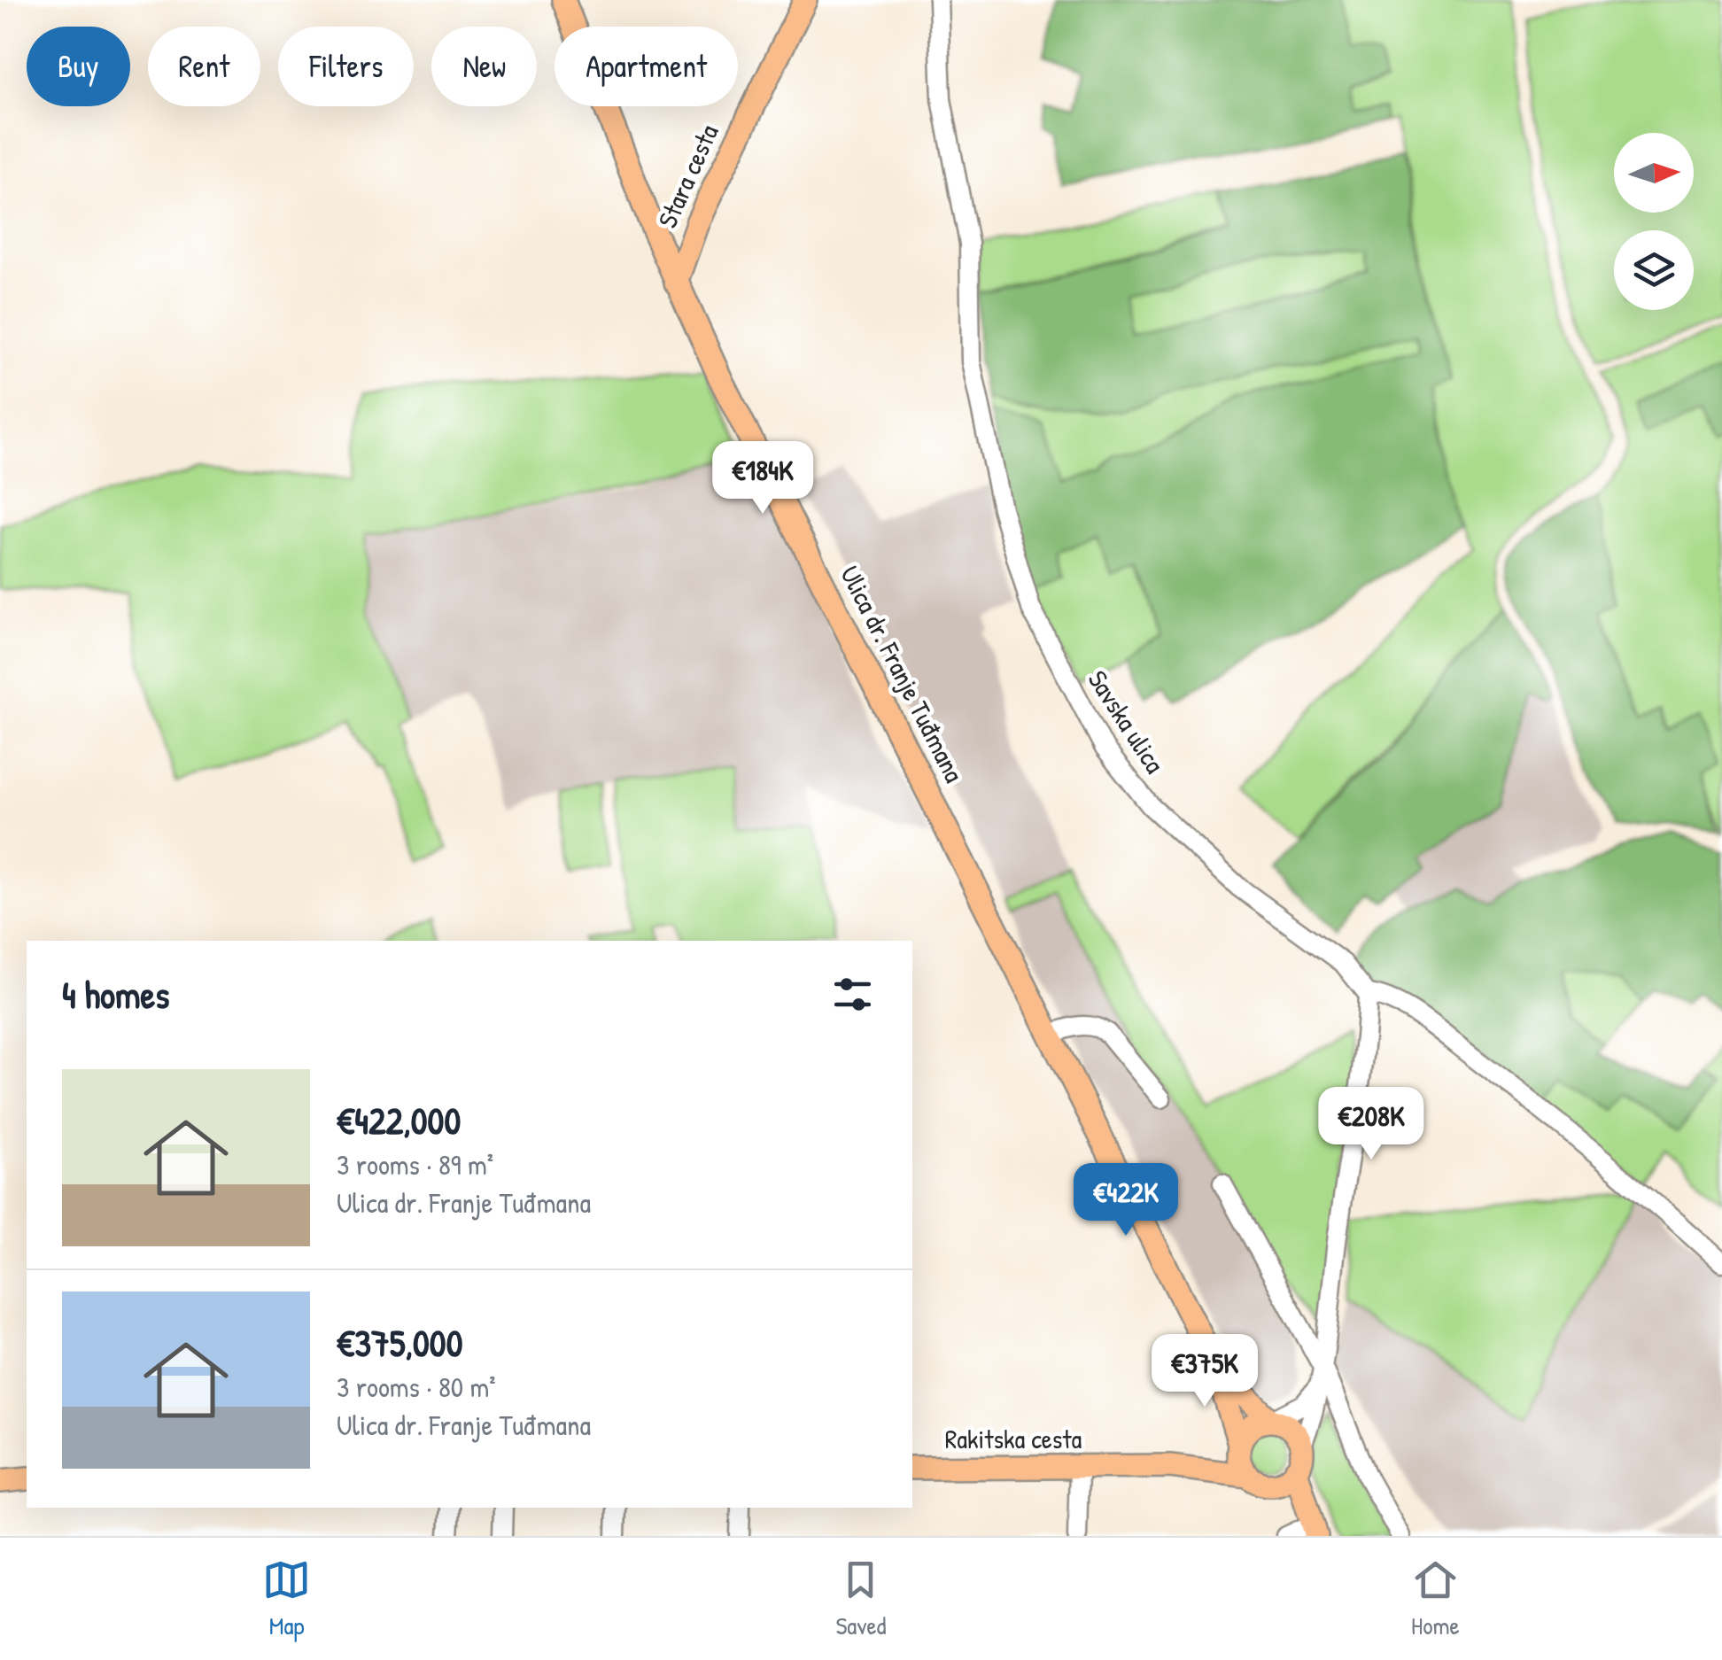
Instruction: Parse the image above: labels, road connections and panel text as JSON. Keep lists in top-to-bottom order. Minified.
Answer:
{"streets":{"main road":["Stara cesta","Ulica dr. Franje Tuđmana","Rakitska cesta"],"street":["Savska ulica"]},"crossings":[["Stara cesta","Ulica dr. Franje Tuđmana"],["Ulica dr. Franje Tuđmana","Rakitska cesta"]],"north":"right","page":{"chip":["Buy","Rent","Filters","New","Apartment"],"price":["€184K","€208K","€422K","€375K"],"heading":"4 homes","list":[{"name":"€422,000","note":"3 rooms · 89 m² · Ulica dr. Franje Tuđmana"},{"name":"€375,000","note":"3 rooms · 80 m² · Ulica dr. Franje Tuđmana"}],"tabs":["Map","Saved","Home"]}}
